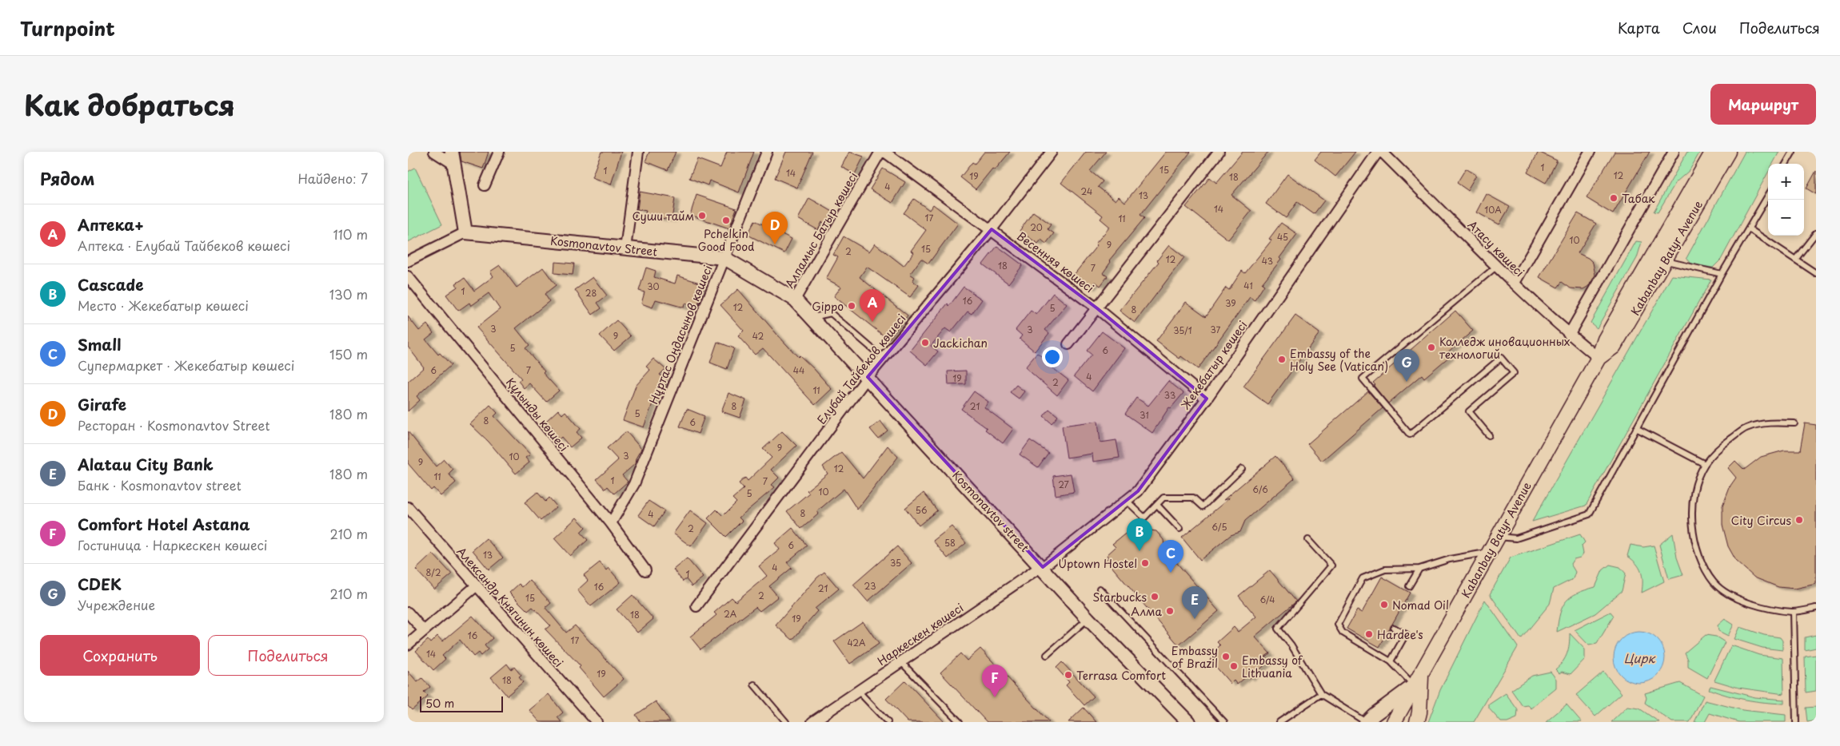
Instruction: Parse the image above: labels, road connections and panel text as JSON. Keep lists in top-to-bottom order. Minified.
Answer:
{"streets":{"main road":["Kabanbay Batyr Avenue"],"street":["Алпамыс Батыр көшесі","Kosmonavtov Street","Атасу көшесі","Весенняя көшесі","Нұртас Оңдасынов көшесі","Жекебатыр көшесі","Елубай Тайбеков көшесі","Құлынды көшесі","Kosmonavtov street","Александр Княгинин көшесі","Наркескен көшесі"]},"crossings":[["Алпамыс Батыр көшесі","Kosmonavtov Street"],["Алпамыс Батыр көшесі","Kosmonavtov street"],["Kosmonavtov Street","Нұртас Оңдасынов көшесі"],["Kosmonavtov Street","Kosmonavtov street"],["Атасу көшесі","Kabanbay Batyr Avenue"],["Весенняя көшесі","Жекебатыр көшесі"],["Весенняя көшесі","Елубай Тайбеков көшесі"],["Нұртас Оңдасынов көшесі","Құлынды көшесі"],["Жекебатыр көшесі","Kosmonavtov street"],["Жекебатыр көшесі","Наркескен көшесі"],["Елубай Тайбеков көшесі","Kosmonavtov street"],["Kosmonavtov street","Наркескен көшесі"]],"water":["Цирк"],"places":["Табак","Суши тайм","Pchelkin Good Food","Gippo","Jackichan","Колледж иновационных технологий","Embassy of the Holy See (Vatican)","City Circus","Uptown Hostel","Starbucks","Nomad Oil","Алма","Hardee's","Embassy of Brazil","Embassy of Lithuania","Terrasa Comfort"],"house_numbers":["1","15","1","14","12","19","18","4","24","13","14","10А","17","11","20","45","10","9","15","2","12","43","18","7","41","30","1","28","16","39","12","5","8","3","3","37","35/1","9","42","5","6","6","7","44","4","19","2","11","33","8","21","5","31","8","6","9","3","10","9","12","11","1","7","27","6/6","10","5","56","8","4","6/5","2","58","6","13","35","4","8/2","1","23","16","21","2","15","6/4","2А","18","19","16","17","42А","14","19","18"],"scale_bar":"50 m","page":{"header":"Turnpoint","nav":["Карта","Слои","Поделиться"],"title":"Как добраться","buttons":["Маршрут",["Сохранить","Поделиться"]],"heading":["Рядом","Найдено: 7"],"map_buttons":["+","−"],"list":[{"mark":"A","name":"Аптека+","note":"Аптека · Елубай Тайбеков көшесі","value":"110 m"},{"mark":"B","name":"Cascade","note":"Место · Жекебатыр көшесі","value":"130 m"},{"mark":"C","name":"Small","note":"Супермаркет · Жекебатыр көшесі","value":"150 m"},{"mark":"D","name":"Girafe","note":"Ресторан · Kosmonavtov Street","value":"180 m"},{"mark":"E","name":"Alatau City Bank","note":"Банк · Kosmonavtov street","value":"180 m"},{"mark":"F","name":"Comfort Hotel Astana","note":"Гостиница · Наркескен көшесі","value":"210 m"},{"mark":"G","name":"CDEK","note":"Учреждение","value":"210 m"}],"pins":["D","A","G","B","C","E","F"],"scale":"50 m"}}
